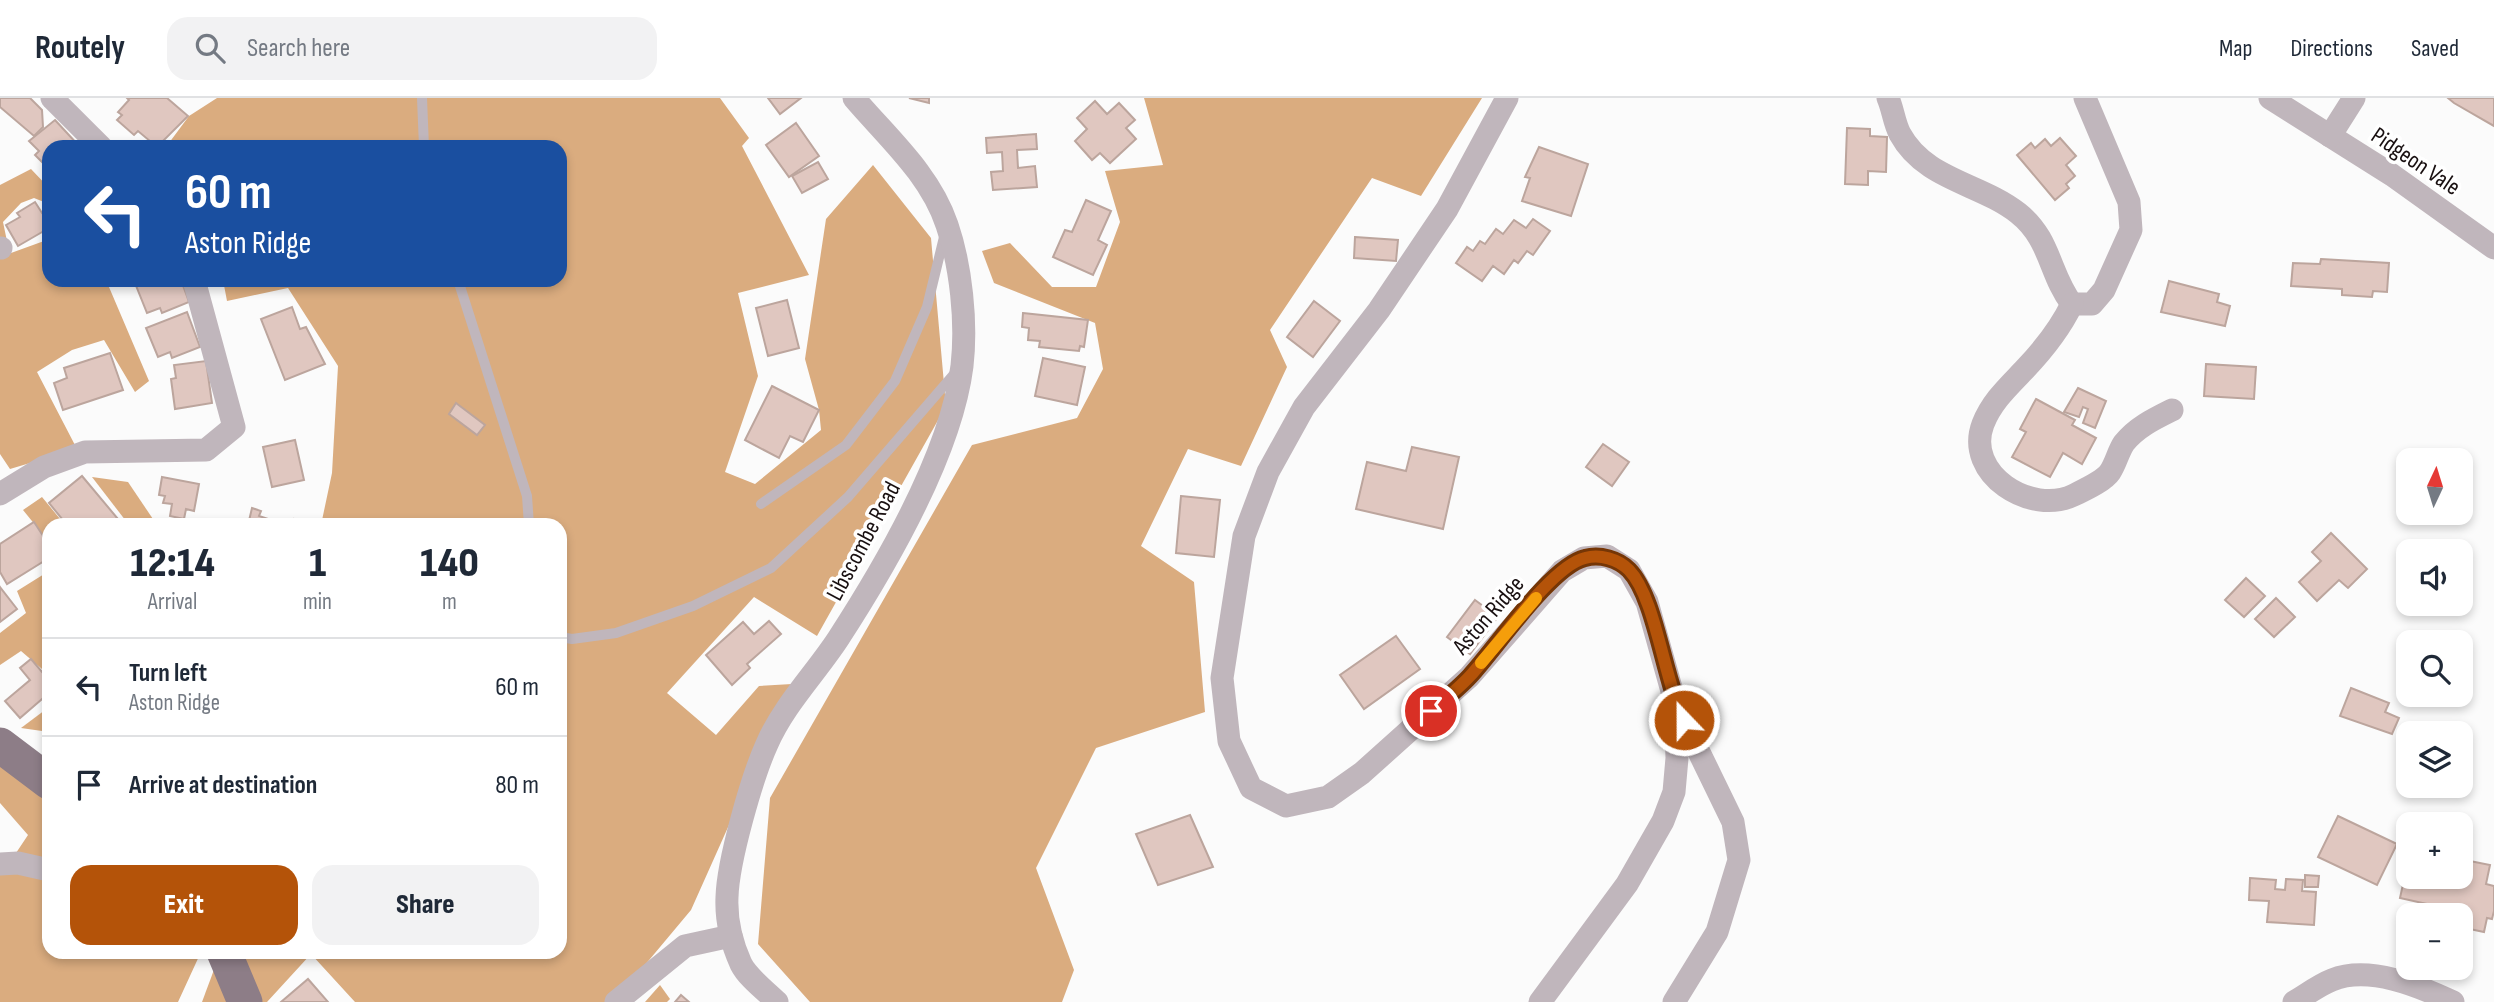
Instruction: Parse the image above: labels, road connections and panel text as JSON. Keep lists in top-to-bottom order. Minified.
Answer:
{"streets":{"street":["Pidgeon Vale","Libscombe Road","Aston Ridge"]},"north":"top","page":{"header":"Routely","search":"Search here","nav":["Map","Directions","Saved"],"turn":["60 m","Aston Ridge"],"map_buttons":["+","−"],"eta":["12:14","Arrival","1","min","140","m"],"list":[{"name":"Turn left","note":"Aston Ridge","value":"60 m"},{"name":"Arrive at destination","value":"80 m"}],"buttons":["Exit","Share"]}}
